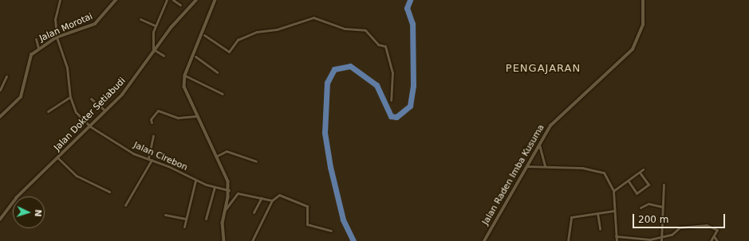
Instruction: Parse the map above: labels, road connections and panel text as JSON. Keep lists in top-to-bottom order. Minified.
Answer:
{"streets":{"street":["Jalan Morotai","Jalan Dokter Setiabudi","Jalan Cirebon","Jalan Raden Imba Kusuma"]},"crossings":[["Jalan Morotai","Jalan Cirebon"],["Jalan Dokter Setiabudi","Jalan Cirebon"]],"districts":["PENGAJARAN"],"scale_bar":"200 m","north":"right"}
